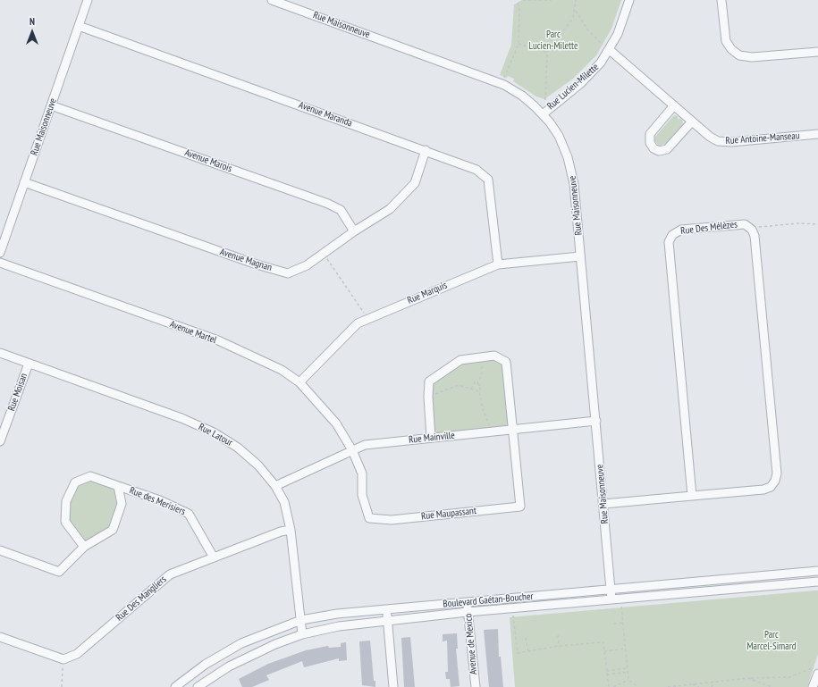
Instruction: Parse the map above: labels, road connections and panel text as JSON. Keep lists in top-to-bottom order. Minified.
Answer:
{"streets":{"street":["Rue Maisonneuve","Rue Lucien-Milette","Avenue Maranda","Rue Antoine-Manseau","Avenue Marois","Rue Des Mélèzes","Avenue Magnan","Rue Marquis","Avenue Martel","Rue Moisan","Rue Latour","Rue Mainville","Rue des Merisiers","Rue Maupassant","Rue Des Mangliers","Boulevard Gaétan-Boucher","Avenue de Mexico"]},"crossings":[["Rue Maisonneuve","Rue Lucien-Milette"],["Rue Maisonneuve","Avenue Maranda"],["Rue Maisonneuve","Avenue Marois"],["Rue Maisonneuve","Rue Des Mélèzes"],["Rue Maisonneuve","Avenue Magnan"],["Rue Maisonneuve","Rue Marquis"],["Rue Maisonneuve","Rue Mainville"],["Rue Maisonneuve","Boulevard Gaétan-Boucher"],["Rue Lucien-Milette","Rue Antoine-Manseau"],["Avenue Maranda","Avenue Magnan"],["Avenue Maranda","Rue Marquis"],["Avenue Marois","Avenue Magnan"],["Rue Marquis","Avenue Martel"],["Avenue Martel","Rue Mainville"],["Avenue Martel","Rue Maupassant"],["Rue Moisan","Rue Latour"],["Rue Latour","Rue Mainville"],["Rue Latour","Rue Des Mangliers"],["Rue Latour","Boulevard Gaétan-Boucher"],["Rue Mainville","Rue Maupassant"],["Rue des Merisiers","Rue Des Mangliers"],["Boulevard Gaétan-Boucher","Avenue de Mexico"]],"parks":["Parc Lucien-Milette","Parc Marcel-Simard"],"north":"top"}
